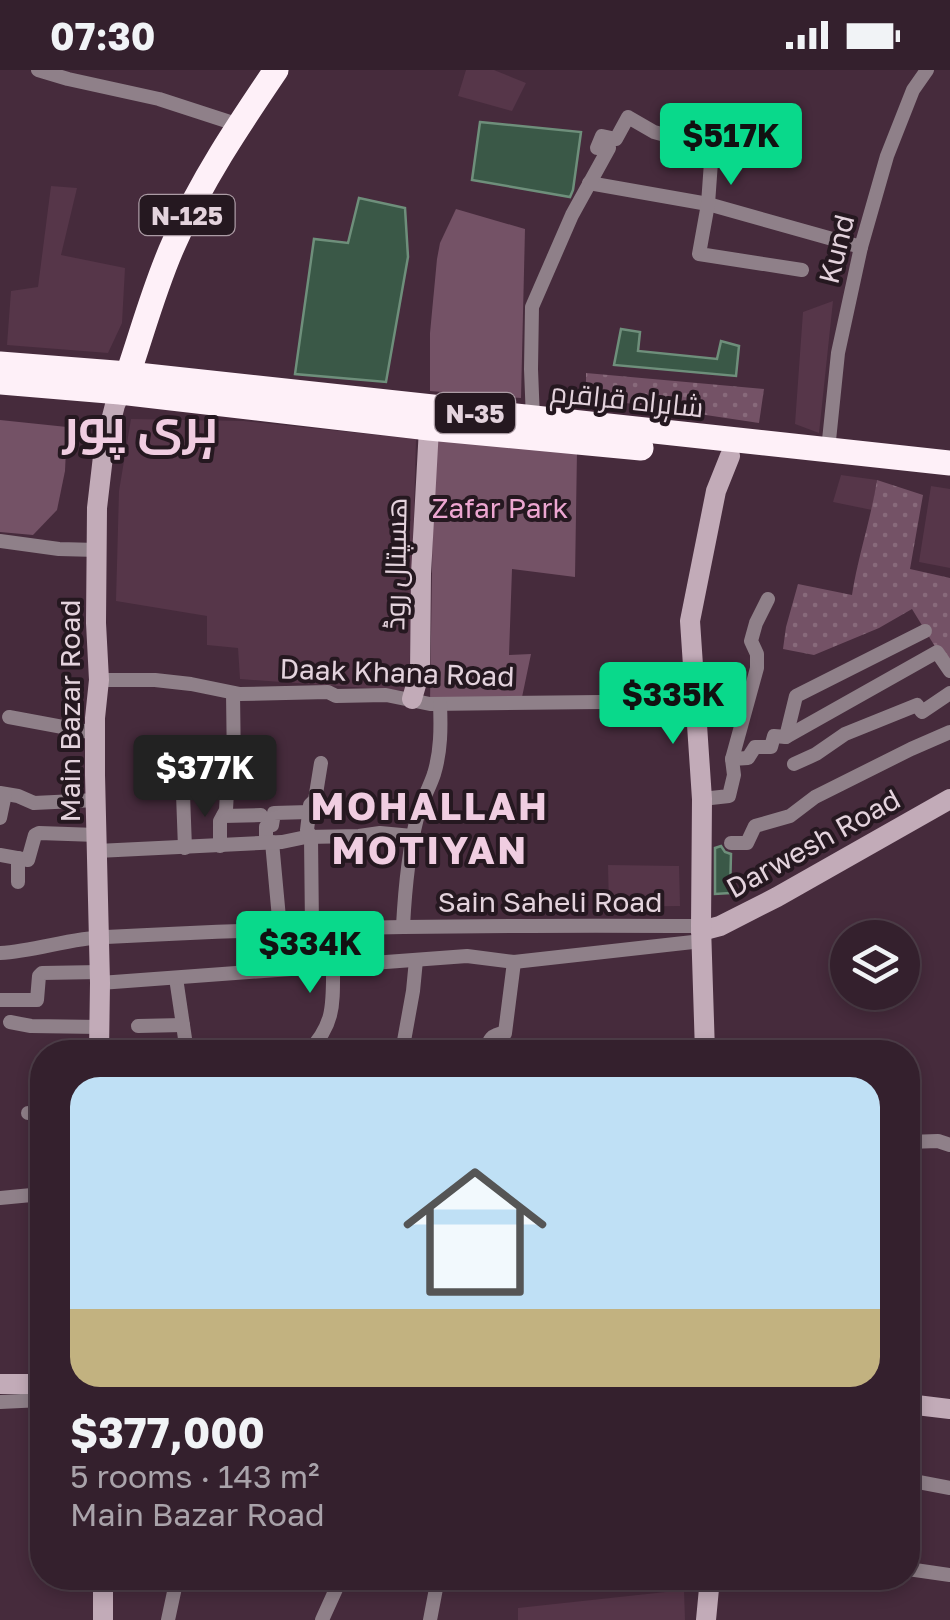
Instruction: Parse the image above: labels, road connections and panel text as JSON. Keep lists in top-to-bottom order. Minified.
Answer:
{"streets":{"highway":["N-125","شاہراہ قراقرم","N-35"],"main road":["ھسپتال روڈ","Main Bazar Road","Darwesh Road"],"street":["Kund","Daak Khana Road","Sain Saheli Road"]},"crossings":[["N-125","شاہراہ قراقرم"],["N-125","Main Bazar Road"],["Kund","شاہراہ قراقرم"],["شاہراہ قراقرم","ھسپتال روڈ"],["شاہراہ قراقرم","Main Bazar Road"],["ھسپتال روڈ","Daak Khana Road"],["Daak Khana Road","Main Bazar Road"],["Main Bazar Road","Sain Saheli Road"],["Darwesh Road","Sain Saheli Road"]],"districts":["ہری پور","MOHALLAH MOTIYAN"],"parks":["Zafar Park"],"page":{"status":"07:30","price":["$517K","$335K","$377K","$334K"],"list":[{"name":"$377,000","note":"5 rooms · 143 m² · Main Bazar Road"}]}}
